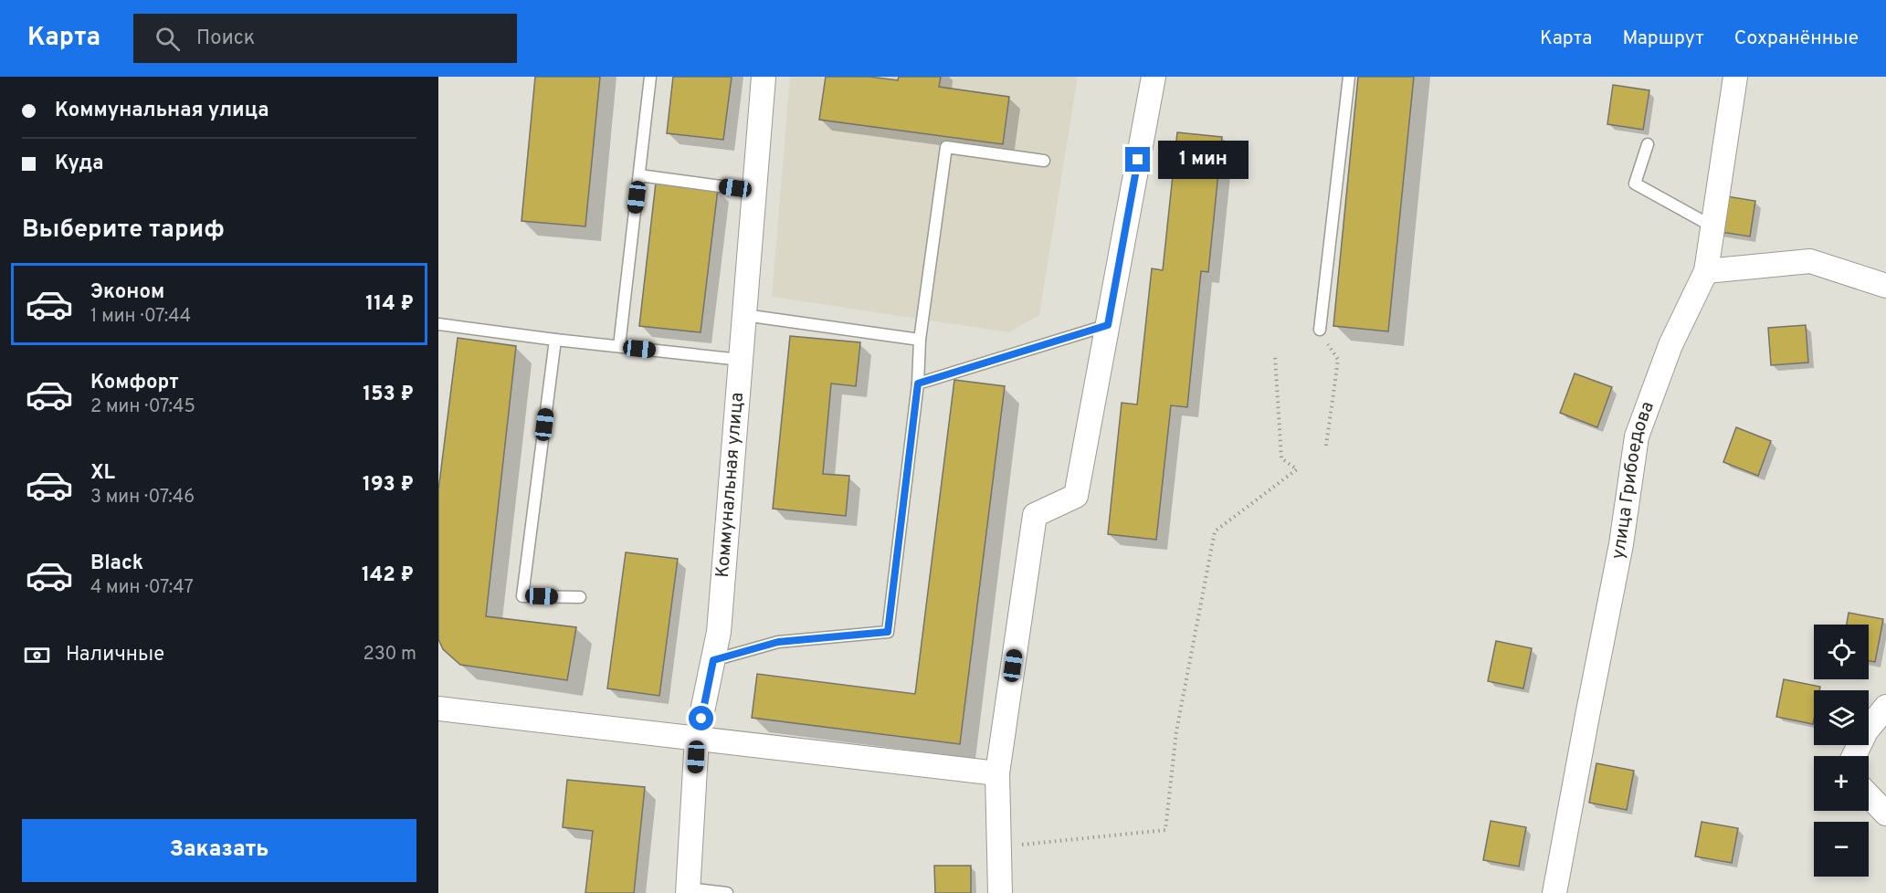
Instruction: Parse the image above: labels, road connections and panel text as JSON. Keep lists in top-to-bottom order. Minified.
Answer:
{"streets":{"street":["улица Грибоедова","Коммунальная улица"]},"page":{"header":"Карта","search":"Поиск","nav":["Карта","Маршрут","Сохранённые"],"banner":["Коммунальная улица","Куда"],"bubble":"1 мин","heading":"Выберите тариф","list":[{"name":"Эконом","note":"1 мин · 07:44","value":"114 ₽"},{"name":"Комфорт","note":"2 мин · 07:45","value":"153 ₽"},{"name":"XL","note":"3 мин · 07:46","value":"193 ₽"},{"name":"Black","note":"4 мин · 07:47","value":"142 ₽"}],"pay":["Наличные","230 m"],"map_buttons":["+","−"],"buttons":"Заказать"}}
